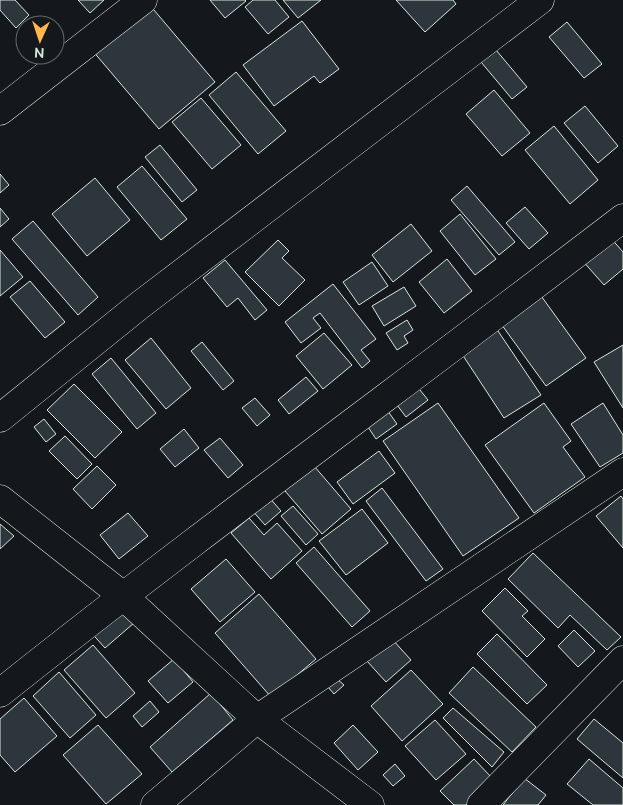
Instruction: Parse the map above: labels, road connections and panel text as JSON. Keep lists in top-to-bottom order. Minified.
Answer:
{"north":"bottom"}
